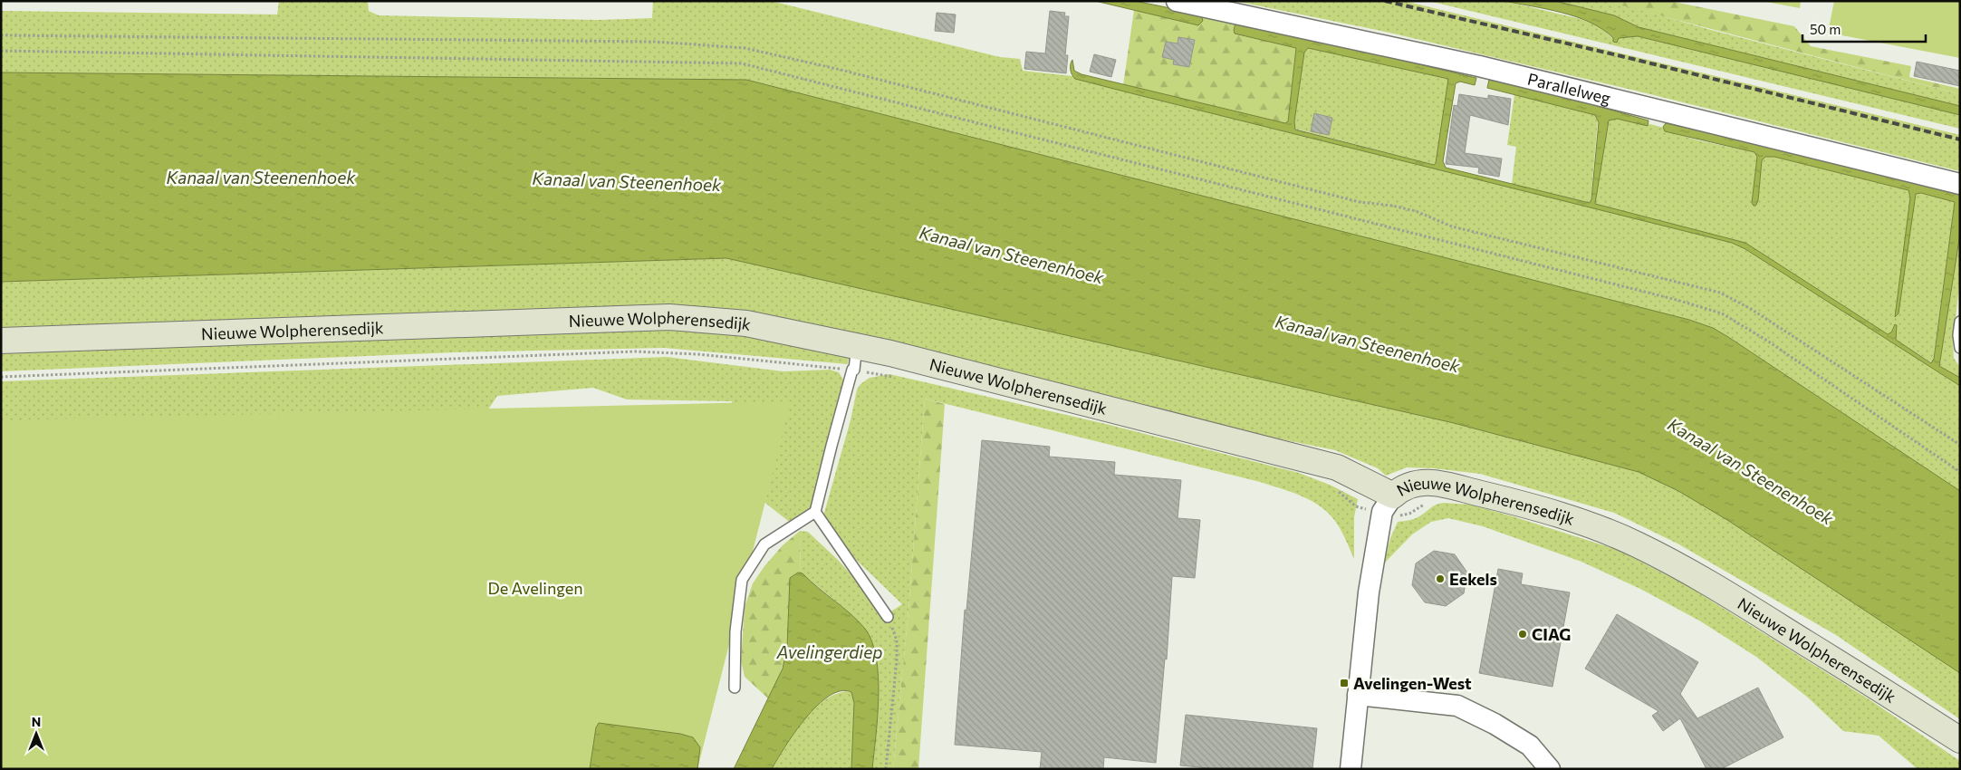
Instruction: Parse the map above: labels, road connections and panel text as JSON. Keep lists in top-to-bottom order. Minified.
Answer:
{"streets":{"street":["Parallelweg","Nieuwe Wolpherensedijk"]},"water":["Kanaal van Steenenhoek","Avelingerdiep"],"parks":["De Avelingen"],"places":{"other":["Eekels","CIAG"],"transit":["Avelingen-West"]},"scale_bar":"50 m","north":"top"}
